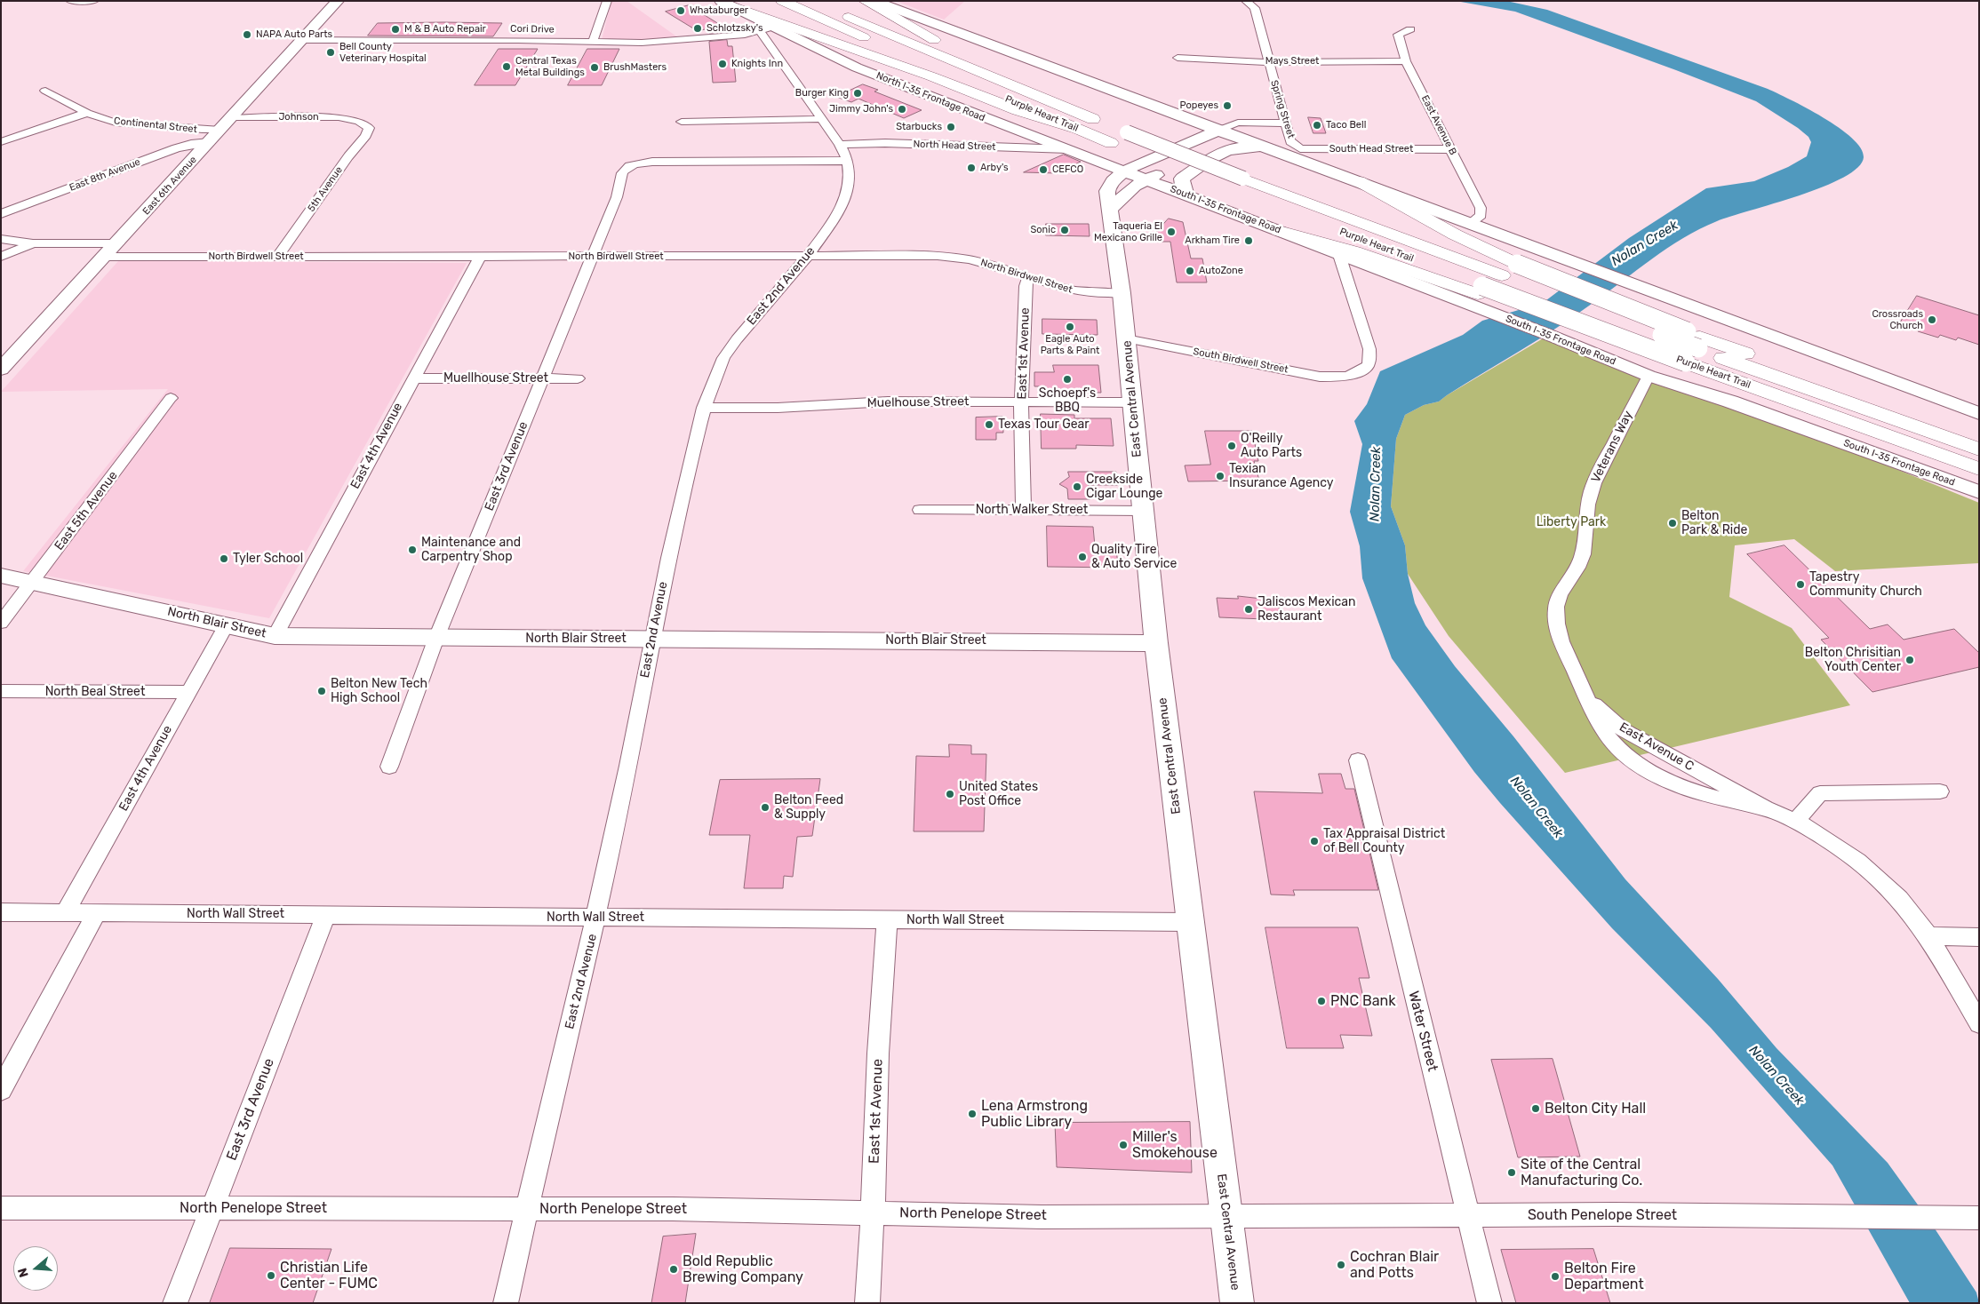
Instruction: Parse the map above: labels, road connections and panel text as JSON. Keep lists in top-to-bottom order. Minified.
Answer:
{"streets":{"highway":["Purple Heart Trail"],"main road":["North I-35 Frontage Road","East 6th Avenue","South I-35 Frontage Road","East Central Avenue","North Blair Street"],"street":["Cori Drive","Mays Street","Spring Street","Johnson","Continental Street","East Avenue B","North Head Street","South Head Street","East 8th Avenue","5th Avenue","North Birdwell Street","East 2nd Avenue","East 1st Avenue","South Birdwell Street","Muellhouse Street","Muelhouse Street","East 4th Avenue","Veterans Way","East 3rd Avenue","North Walker Street","East 5th Avenue","North Beal Street","East Avenue C","North Wall Street","Water Street","North Penelope Street","South Penelope Street"]},"crossings":[["Cori Drive","North I-35 Frontage Road"],["Cori Drive","East 6th Avenue"],["Cori Drive","East 2nd Avenue"],["Mays Street","Spring Street"],["Mays Street","East Avenue B"],["North I-35 Frontage Road","North Head Street"],["North I-35 Frontage Road","South I-35 Frontage Road"],["North I-35 Frontage Road","East 2nd Avenue"],["North I-35 Frontage Road","East Central Avenue"],["Spring Street","South Head Street"],["Spring Street","East Central Avenue"],["Purple Heart Trail","East Central Avenue"],["Johnson","East 6th Avenue"],["Johnson","5th Avenue"],["Continental Street","East 6th Avenue"],["East Avenue B","South Head Street"],["North Head Street","East 2nd Avenue"],["East 8th Avenue","East 6th Avenue"],["East 6th Avenue","North Birdwell Street"],["5th Avenue","North Birdwell Street"],["South I-35 Frontage Road","South Birdwell Street"],["South I-35 Frontage Road","East Central Avenue"],["South I-35 Frontage Road","Veterans Way"],["North Birdwell Street","East 2nd Avenue"],["North Birdwell Street","East 1st Avenue"],["North Birdwell Street","East Central Avenue"],["North Birdwell Street","East 4th Avenue"],["North Birdwell Street","East 3rd Avenue"],["East 2nd Avenue","Muelhouse Street"],["East 2nd Avenue","North Blair Street"],["East 2nd Avenue","North Wall Street"],["East 2nd Avenue","North Penelope Street"],["East 1st Avenue","Muelhouse Street"],["East 1st Avenue","North Walker Street"],["East 1st Avenue","North Wall Street"],["East 1st Avenue","North Penelope Street"],["South Birdwell Street","East Central Avenue"],["Muellhouse Street","East 4th Avenue"],["Muellhouse Street","East 3rd Avenue"],["East Central Avenue","Muelhouse Street"],["East Central Avenue","North Walker Street"],["East Central Avenue","North Blair Street"],["East Central Avenue","North Wall Street"],["East Central Avenue","North Penelope Street"],["East Central Avenue","South Penelope Street"],["East 4th Avenue","North Blair Street"],["East 4th Avenue","North Beal Street"],["East 4th Avenue","North Wall Street"],["Veterans Way","East Avenue C"],["East 3rd Avenue","North Blair Street"],["East 3rd Avenue","North Wall Street"],["East 3rd Avenue","North Penelope Street"],["East 5th Avenue","North Blair Street"],["Water Street","South Penelope Street"],["North Penelope Street","South Penelope Street"]],"water":["Nolan Creek"],"parks":["Liberty Park"],"places":["Whataburger","Schlotzsky's","M & B Auto Repair","NAPA Auto Parts","Bell County Veterinary Hospital","Knights Inn","Central Texas Metal Buildings","BrushMasters","Burger King","Popeyes","Jimmy John's","Taco Bell","Starbucks","Arby's","CEFCO","Sonic","Taqueria El Mexicano Grille","Arkham Tire","AutoZone","Crossroads Church","Eagle Auto Parts & Paint","Schoepf's BBQ","Texas Tour Gear","O'Reilly Auto Parts","Texian Insurance Agency","Creekside Cigar Lounge","Belton Park & Ride","Maintenance and Carpentry Shop","Quality Tire & Auto Service","Tyler School","Tapestry Community Church","Jaliscos Mexican Restaurant","Belton Chrisitian Youth Center","Belton New Tech High School","United States Post Office","Belton Feed & Supply","Tax Appraisal District of Bell County","PNC Bank","Belton City Hall","Lena Armstrong Public Library","Miller's Smokehouse","Site of the Central Manufacturing Co.","Cochran Blair and Potts","Bold Republic Brewing Company","Christian Life Center - FUMC","Belton Fire Department"],"north":"left"}
